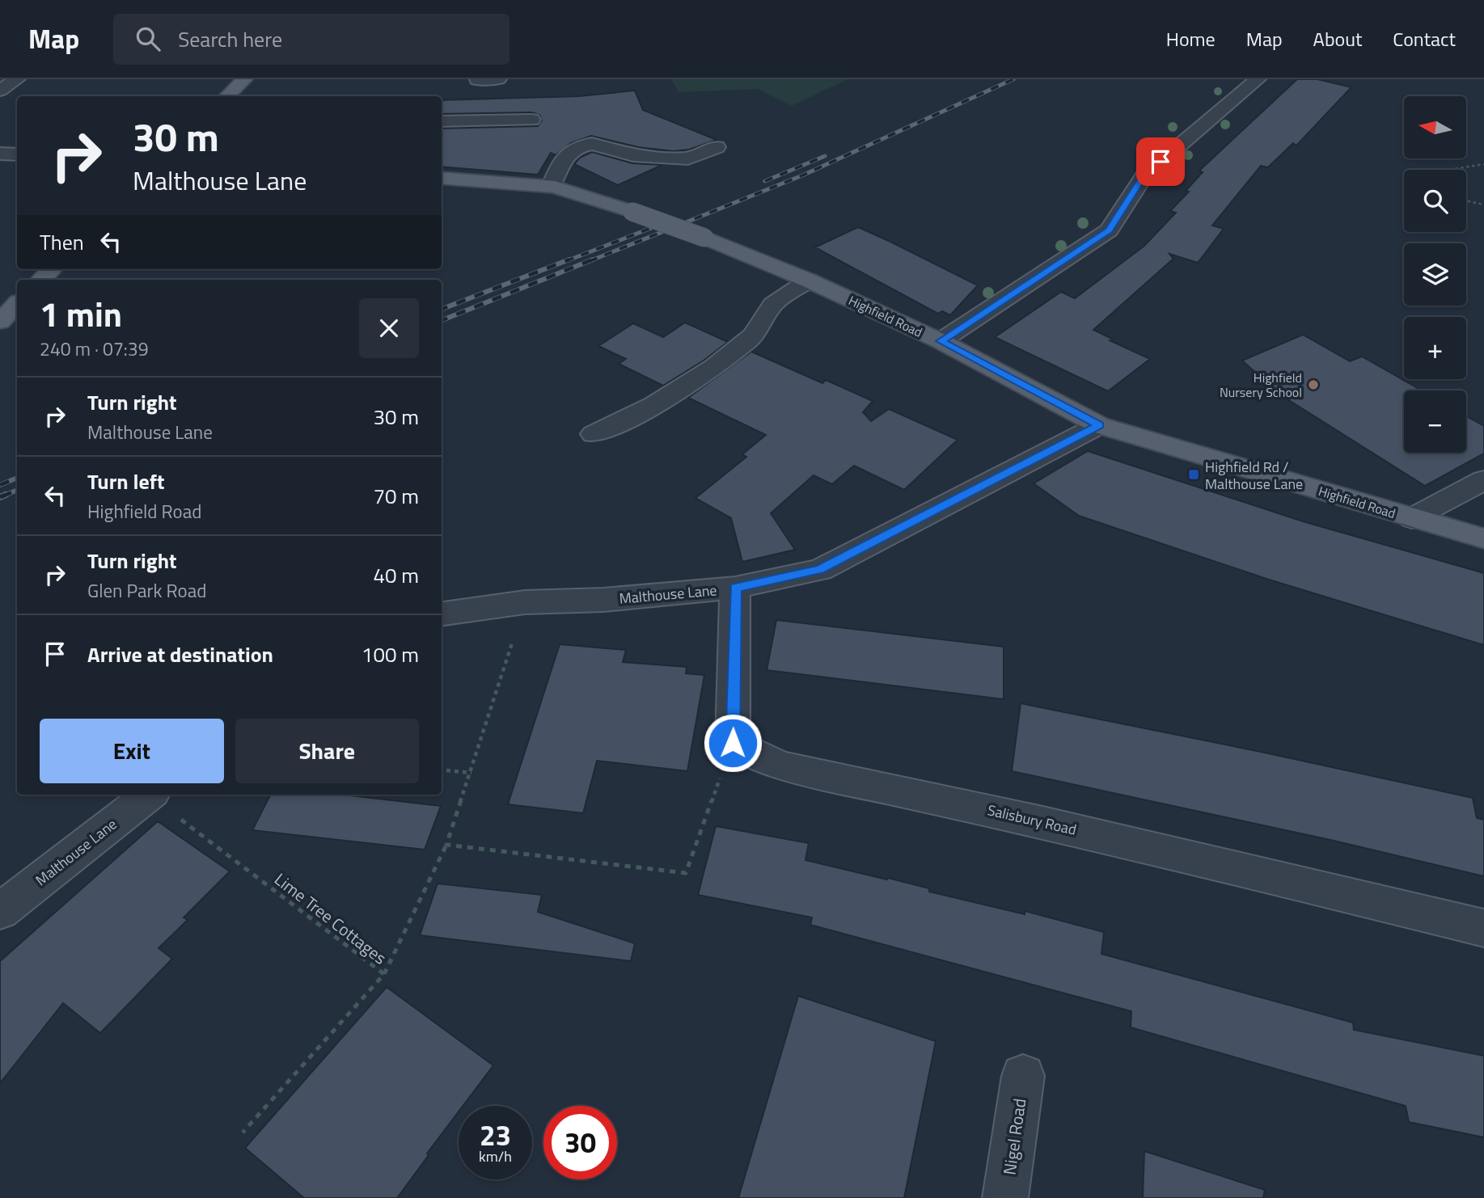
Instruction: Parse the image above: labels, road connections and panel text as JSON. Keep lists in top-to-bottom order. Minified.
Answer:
{"streets":{"main road":["Highfield Road"],"street":["Malthouse Lane","Salisbury Road","Nigel Road"],"path":["Lime Tree Cottages"]},"crossings":[["Highfield Road","Malthouse Lane"]],"places":{"other":["Highfield Nursery School"],"transit":["Highfield Rd / Malthouse Lane"]},"north":"left","page":{"header":"Map","search":"Search here","nav":["Home","Map","About","Contact"],"map_buttons":["+","−"],"turn":["30 m","Malthouse Lane"],"then":"Then","heading":["1 min","240 m · 07:39"],"list":[{"name":"Turn right","note":"Malthouse Lane","value":"30 m"},{"name":"Turn left","note":"Highfield Road","value":"70 m"},{"name":"Turn right","note":"Glen Park Road","value":"40 m"},{"name":"Arrive at destination","value":"100 m"}],"buttons":["Exit","Share"],"speed":"23 km/h","limit":"30"}}
